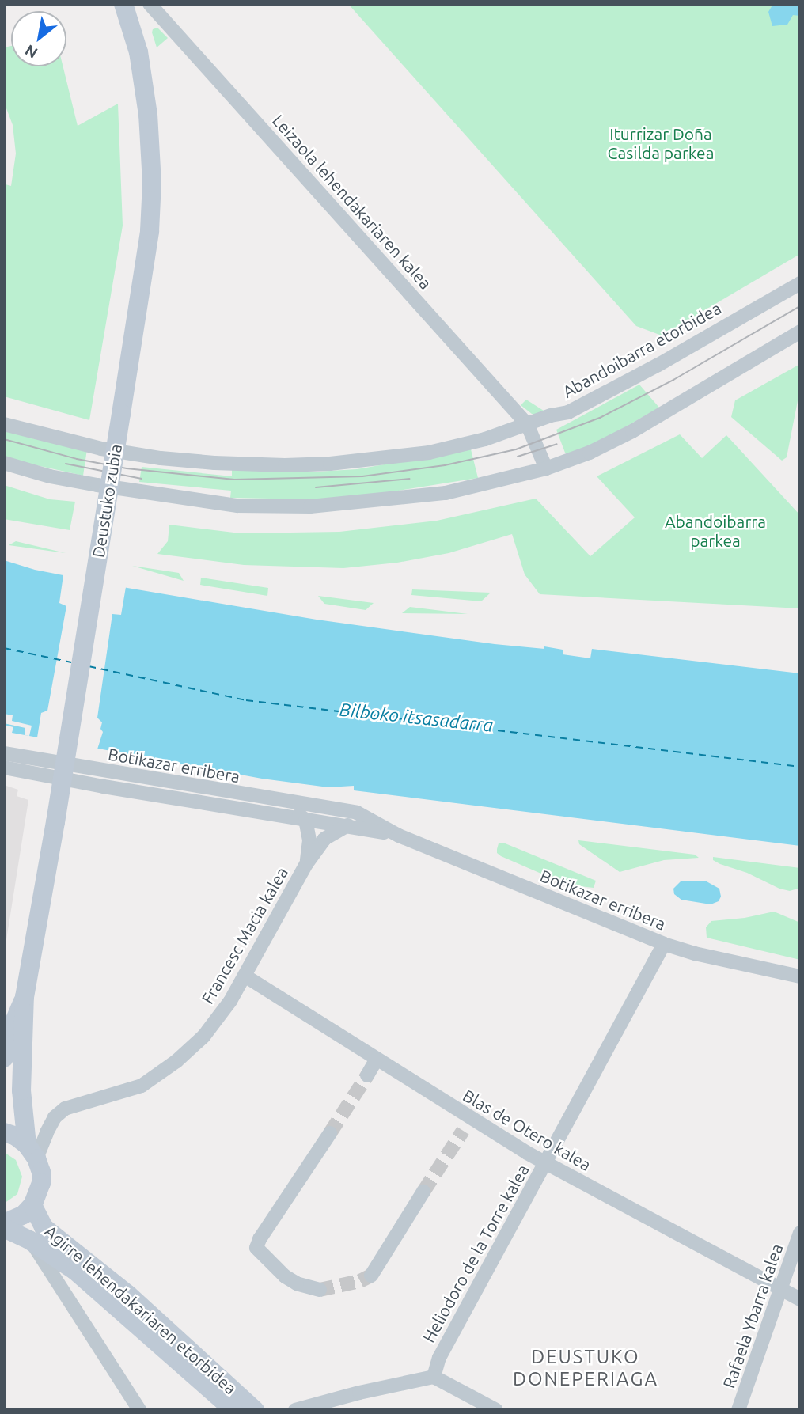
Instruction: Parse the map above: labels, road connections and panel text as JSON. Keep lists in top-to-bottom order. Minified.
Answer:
{"streets":{"main road":["Deustuko zubia","Agirre lehendakariaren etorbidea"],"street":["Leizaola lehendakariaren kalea","Abandoibarra etorbidea","Botikazar erribera","Francesc Macia kalea","Blas de Otero kalea","Heliodoro de la Torre kalea","Rafaela Ybarra kalea"]},"crossings":[["Leizaola lehendakariaren kalea","Abandoibarra etorbidea"],["Deustuko zubia","Francesc Macia kalea"],["Deustuko zubia","Agirre lehendakariaren etorbidea"],["Botikazar erribera","Francesc Macia kalea"],["Botikazar erribera","Heliodoro de la Torre kalea"],["Francesc Macia kalea","Blas de Otero kalea"],["Blas de Otero kalea","Heliodoro de la Torre kalea"],["Blas de Otero kalea","Rafaela Ybarra kalea"]],"districts":["DEUSTUKO DONEPERIAGA"],"water":["Bilboko itsasadarra"],"parks":["Iturrizar Doña Casilda parkea","Abandoibarra parkea"],"north":"bottom left"}
